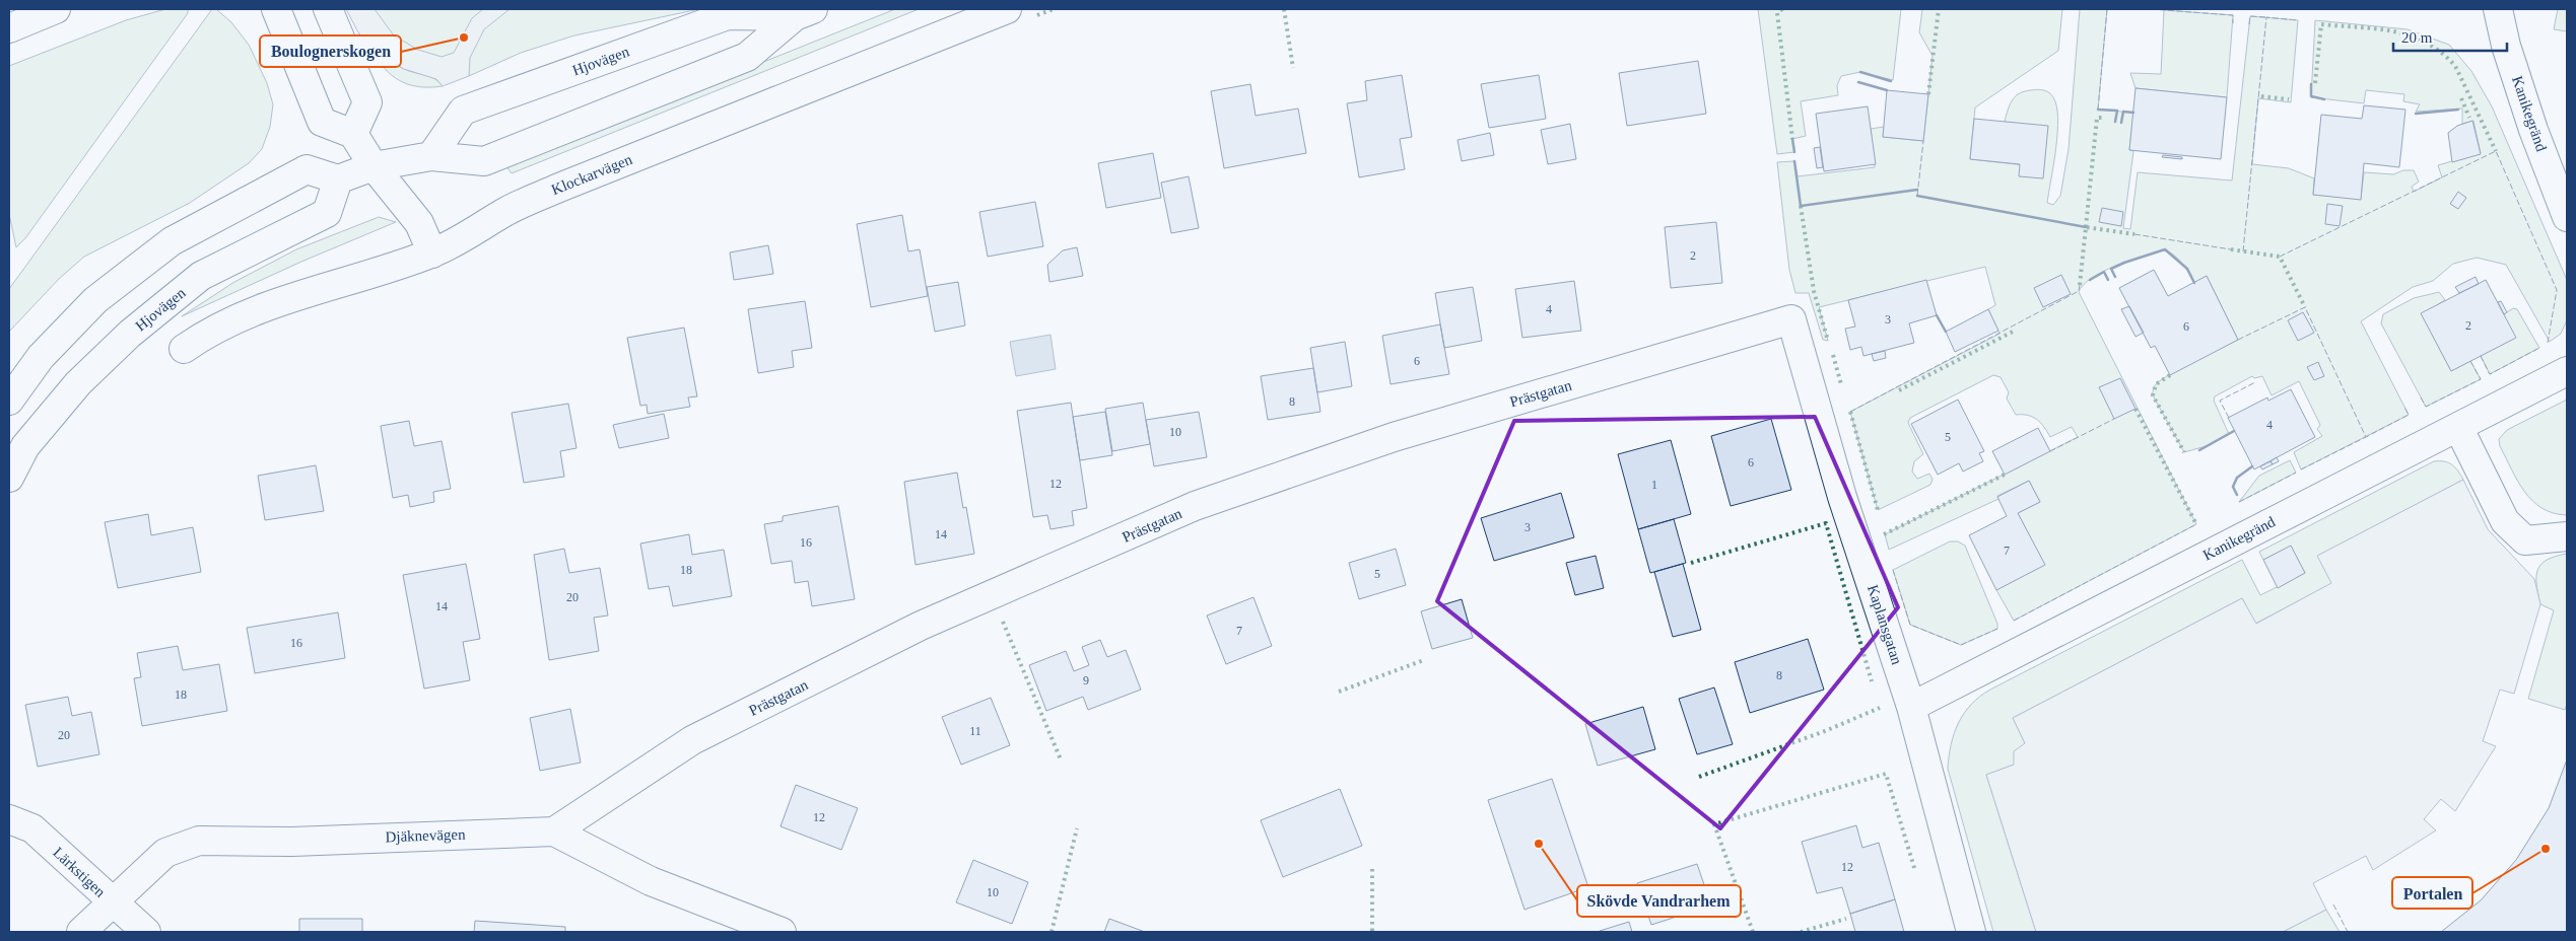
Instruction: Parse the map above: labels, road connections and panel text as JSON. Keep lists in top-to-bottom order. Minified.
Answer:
{"streets":{"street":["Hjovägen","Kanikegränd","Klockarvägen","Prästgatan","Kaplansgatan","Djäknevägen","Lärkstigen"]},"crossings":[["Kanikegränd","Kaplansgatan"],["Prästgatan","Kaplansgatan"],["Prästgatan","Djäknevägen"],["Djäknevägen","Lärkstigen"]],"places":["Boulognerskogen","Skövde Vandrarhem","Portalen"],"house_numbers":["2","4","3","2","6","6","8","4","10","5","6","12","1","3","14","16","7","18","5","20","14","7","16","8","9","18","11","20","12","12","10"],"scale_bar":"20 m"}
